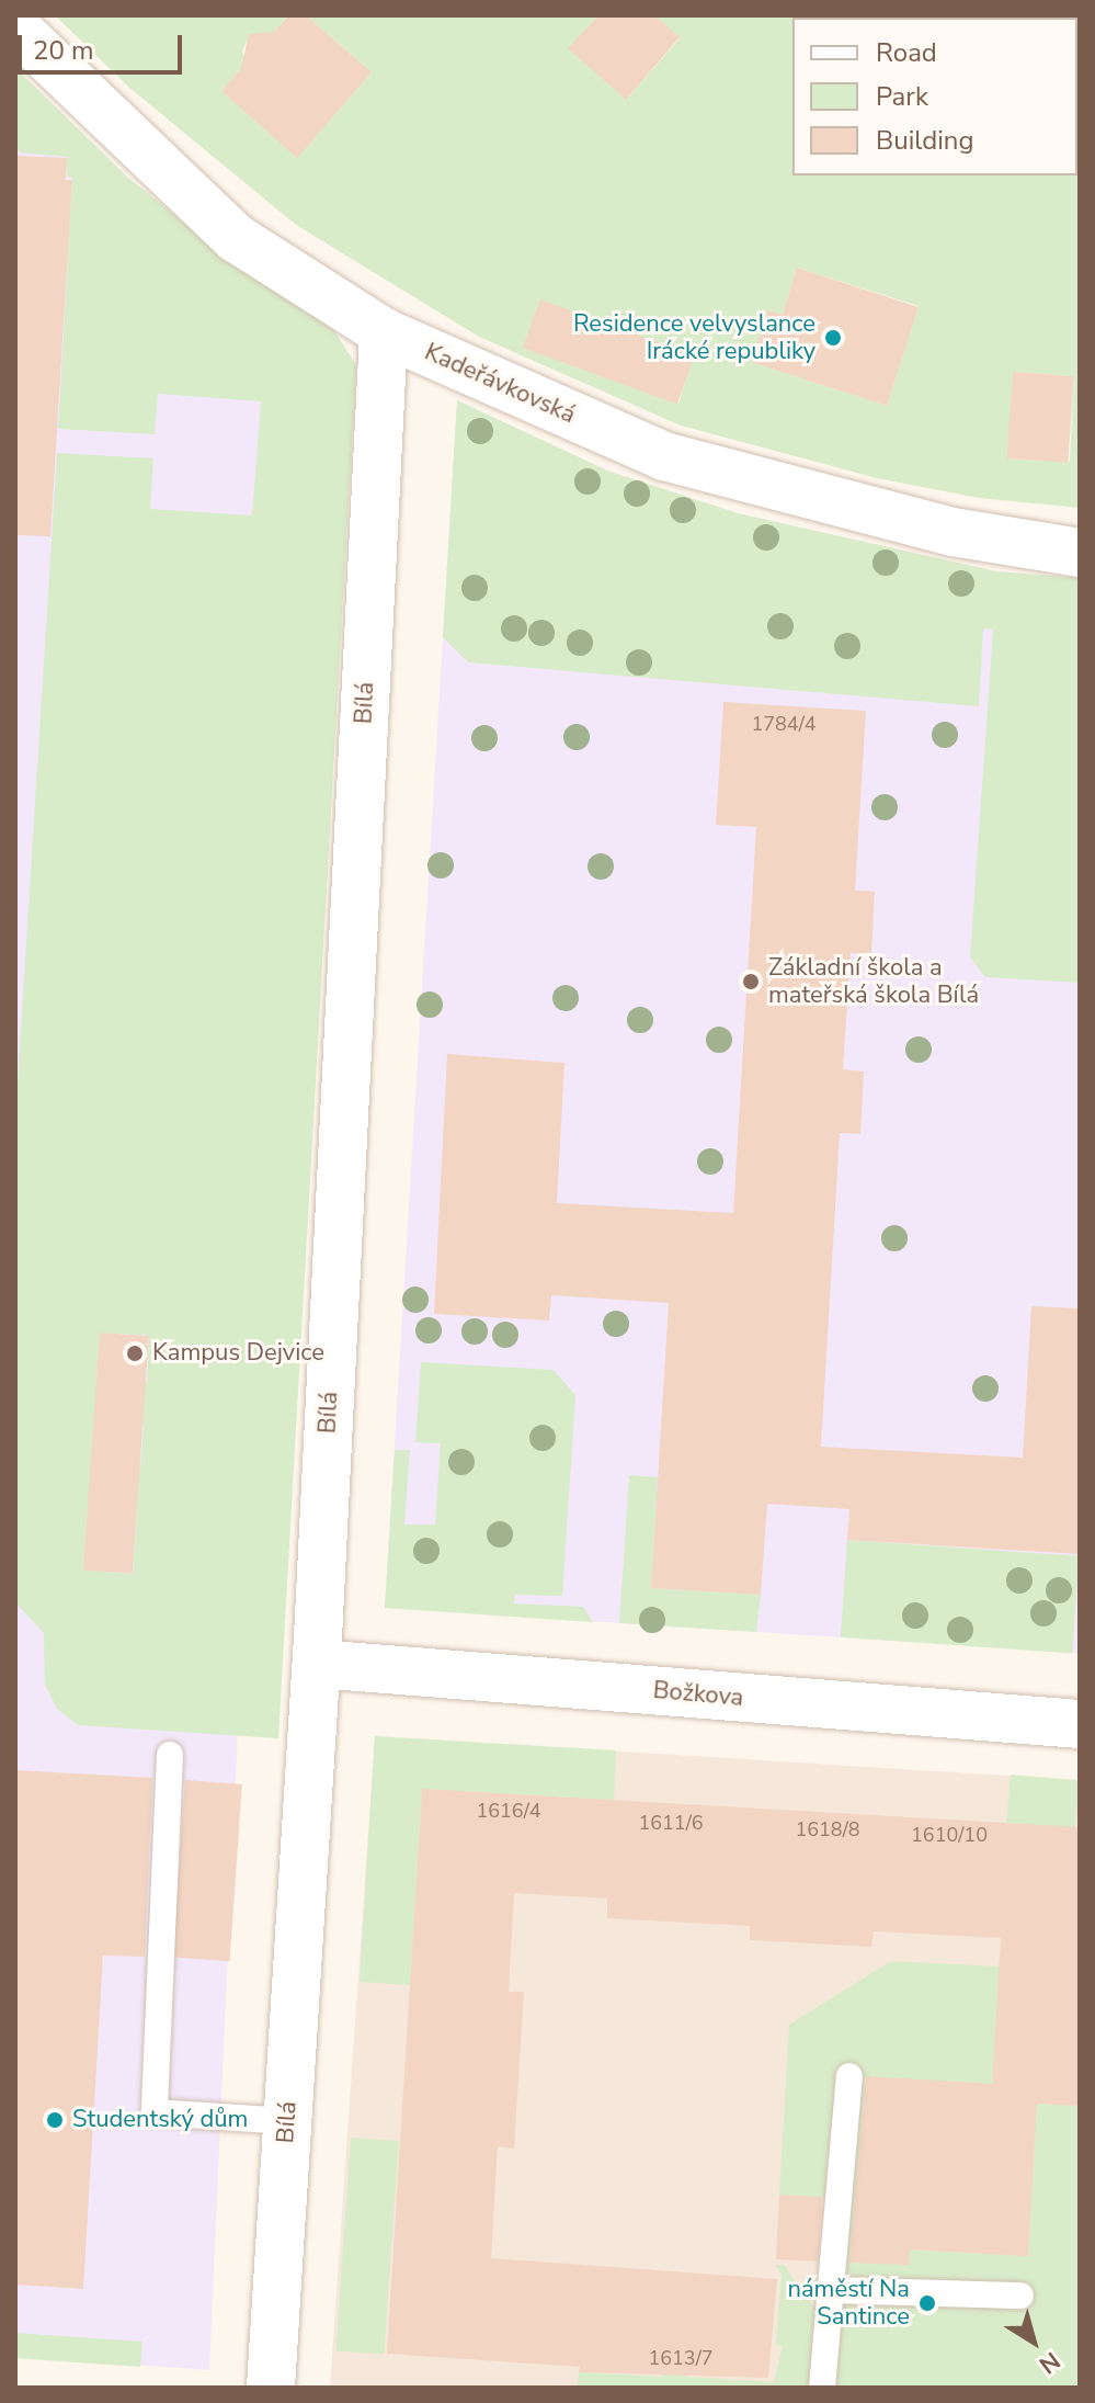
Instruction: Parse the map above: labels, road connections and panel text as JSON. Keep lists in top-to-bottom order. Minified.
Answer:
{"streets":{"street":["Kadeřávkovská","Bílá","Božkova"]},"crossings":[["Kadeřávkovská","Bílá"],["Bílá","Božkova"]],"places":["Residence velvyslance Irácké republiky","Základní škola a mateřská škola Bílá","Kampus Dejvice","Studentský dům","náměstí Na Santince"],"house_numbers":["1784/4","1616/4","1611/6","1618/8","1610/10","1613/7"],"legend":["Road","Park","Building"],"scale_bar":"20 m","north":"bottom right"}
